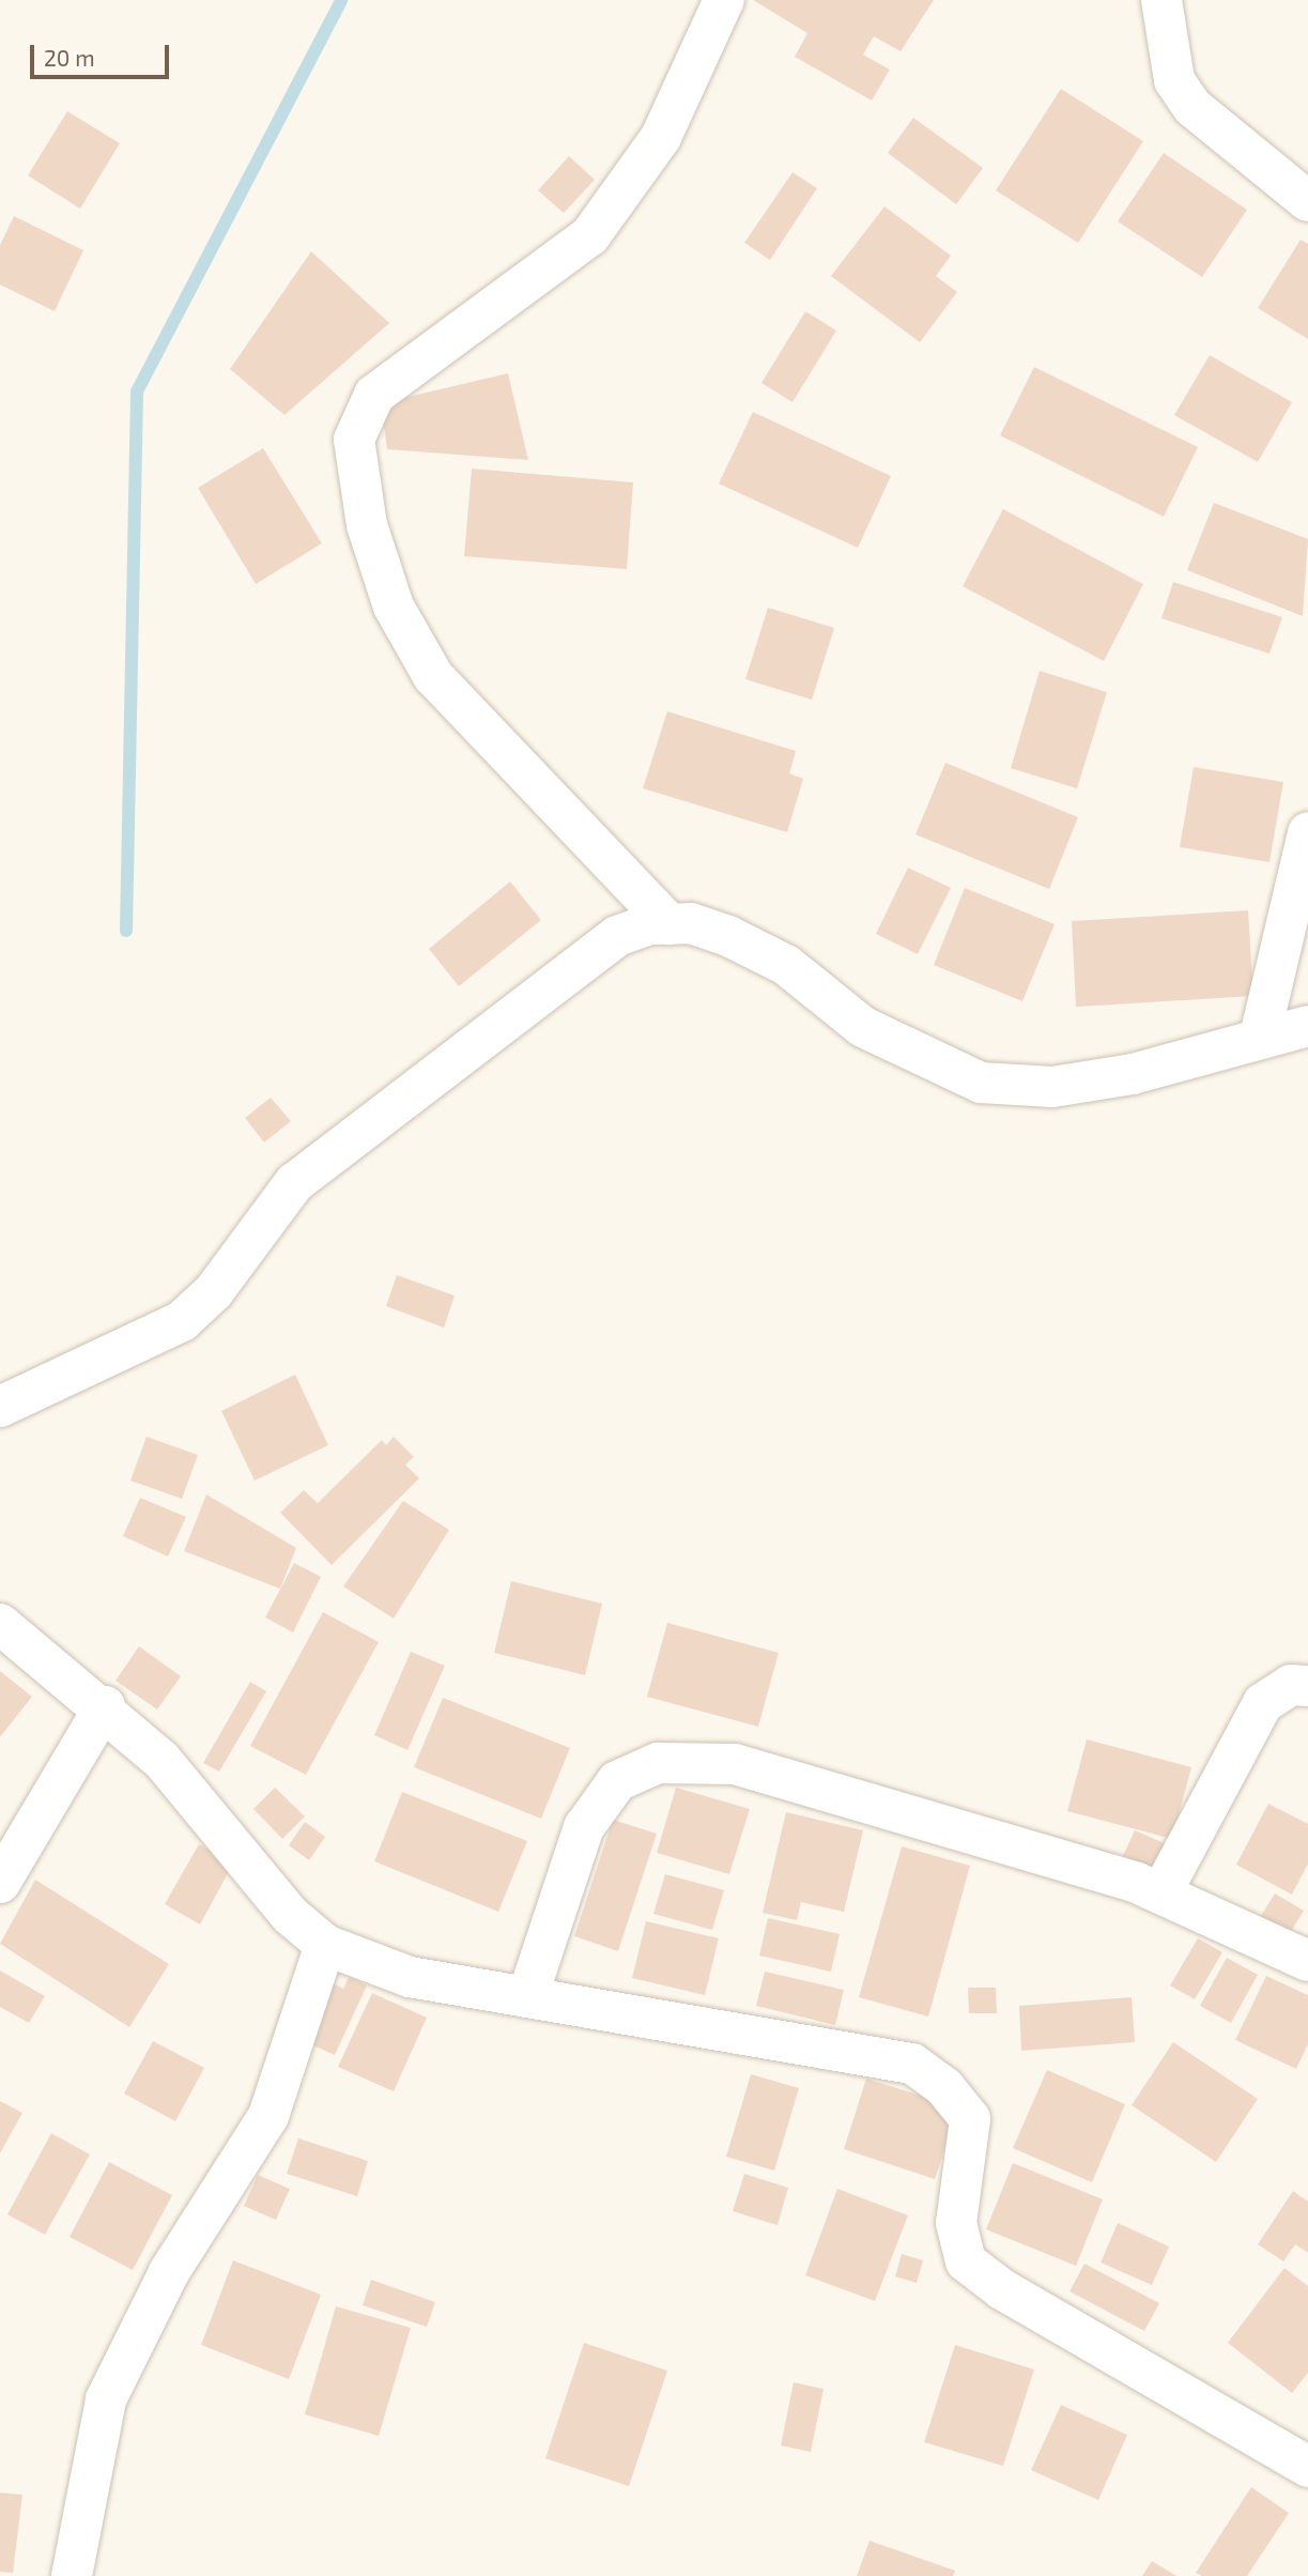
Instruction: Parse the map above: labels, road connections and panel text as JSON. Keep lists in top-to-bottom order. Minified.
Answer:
{"scale_bar":"20 m"}
